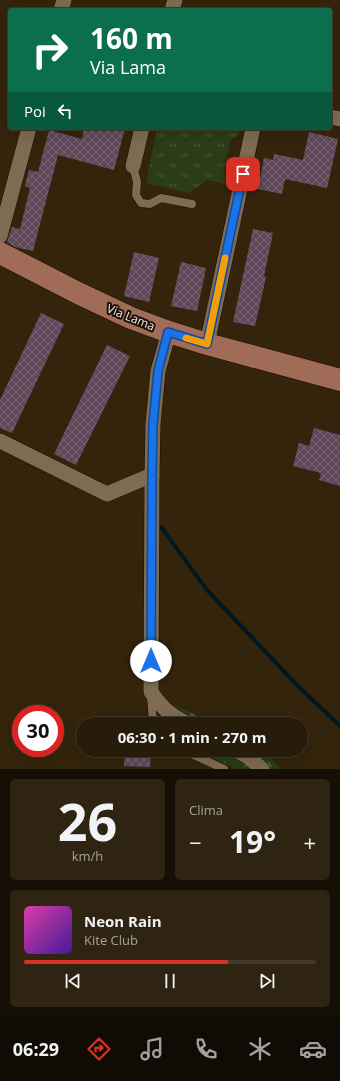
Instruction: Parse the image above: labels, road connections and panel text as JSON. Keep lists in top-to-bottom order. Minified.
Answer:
{"streets":{"main road":["Via Lama"]},"page":{"turn":["160 m","Via Lama"],"then":"Poi","limit":"30","trip":"06:30 · 1 min · 270 m","tile":[["26","km/h"],"Clima"],"heat":["−","19°","+"],"song":["Neon Rain","Kite Club"],"tabs":"06:29"}}
